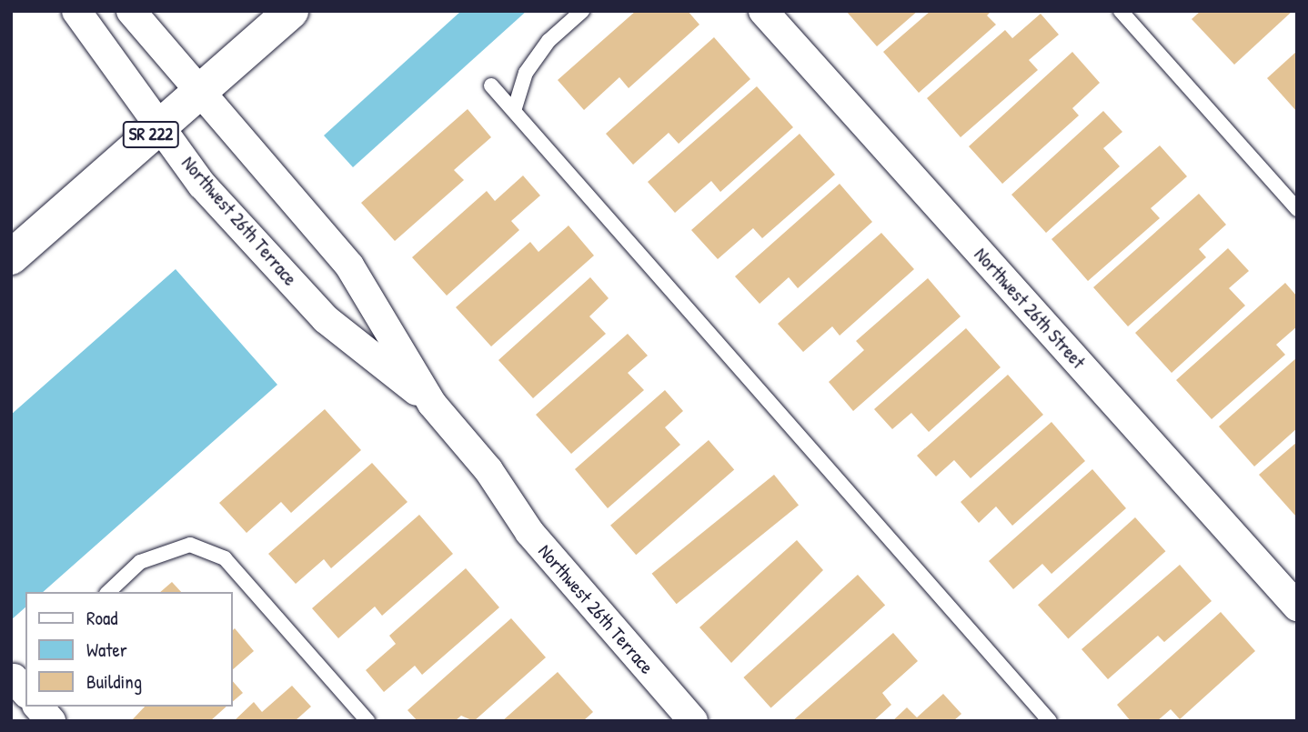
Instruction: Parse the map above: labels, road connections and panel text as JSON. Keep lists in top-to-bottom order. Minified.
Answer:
{"streets":{"main road":["SR 222"],"street":["Northwest 26th Terrace","Northwest 26th Street"]},"crossings":[["SR 222","Northwest 26th Terrace"]],"legend":["Road","Water","Building"]}
